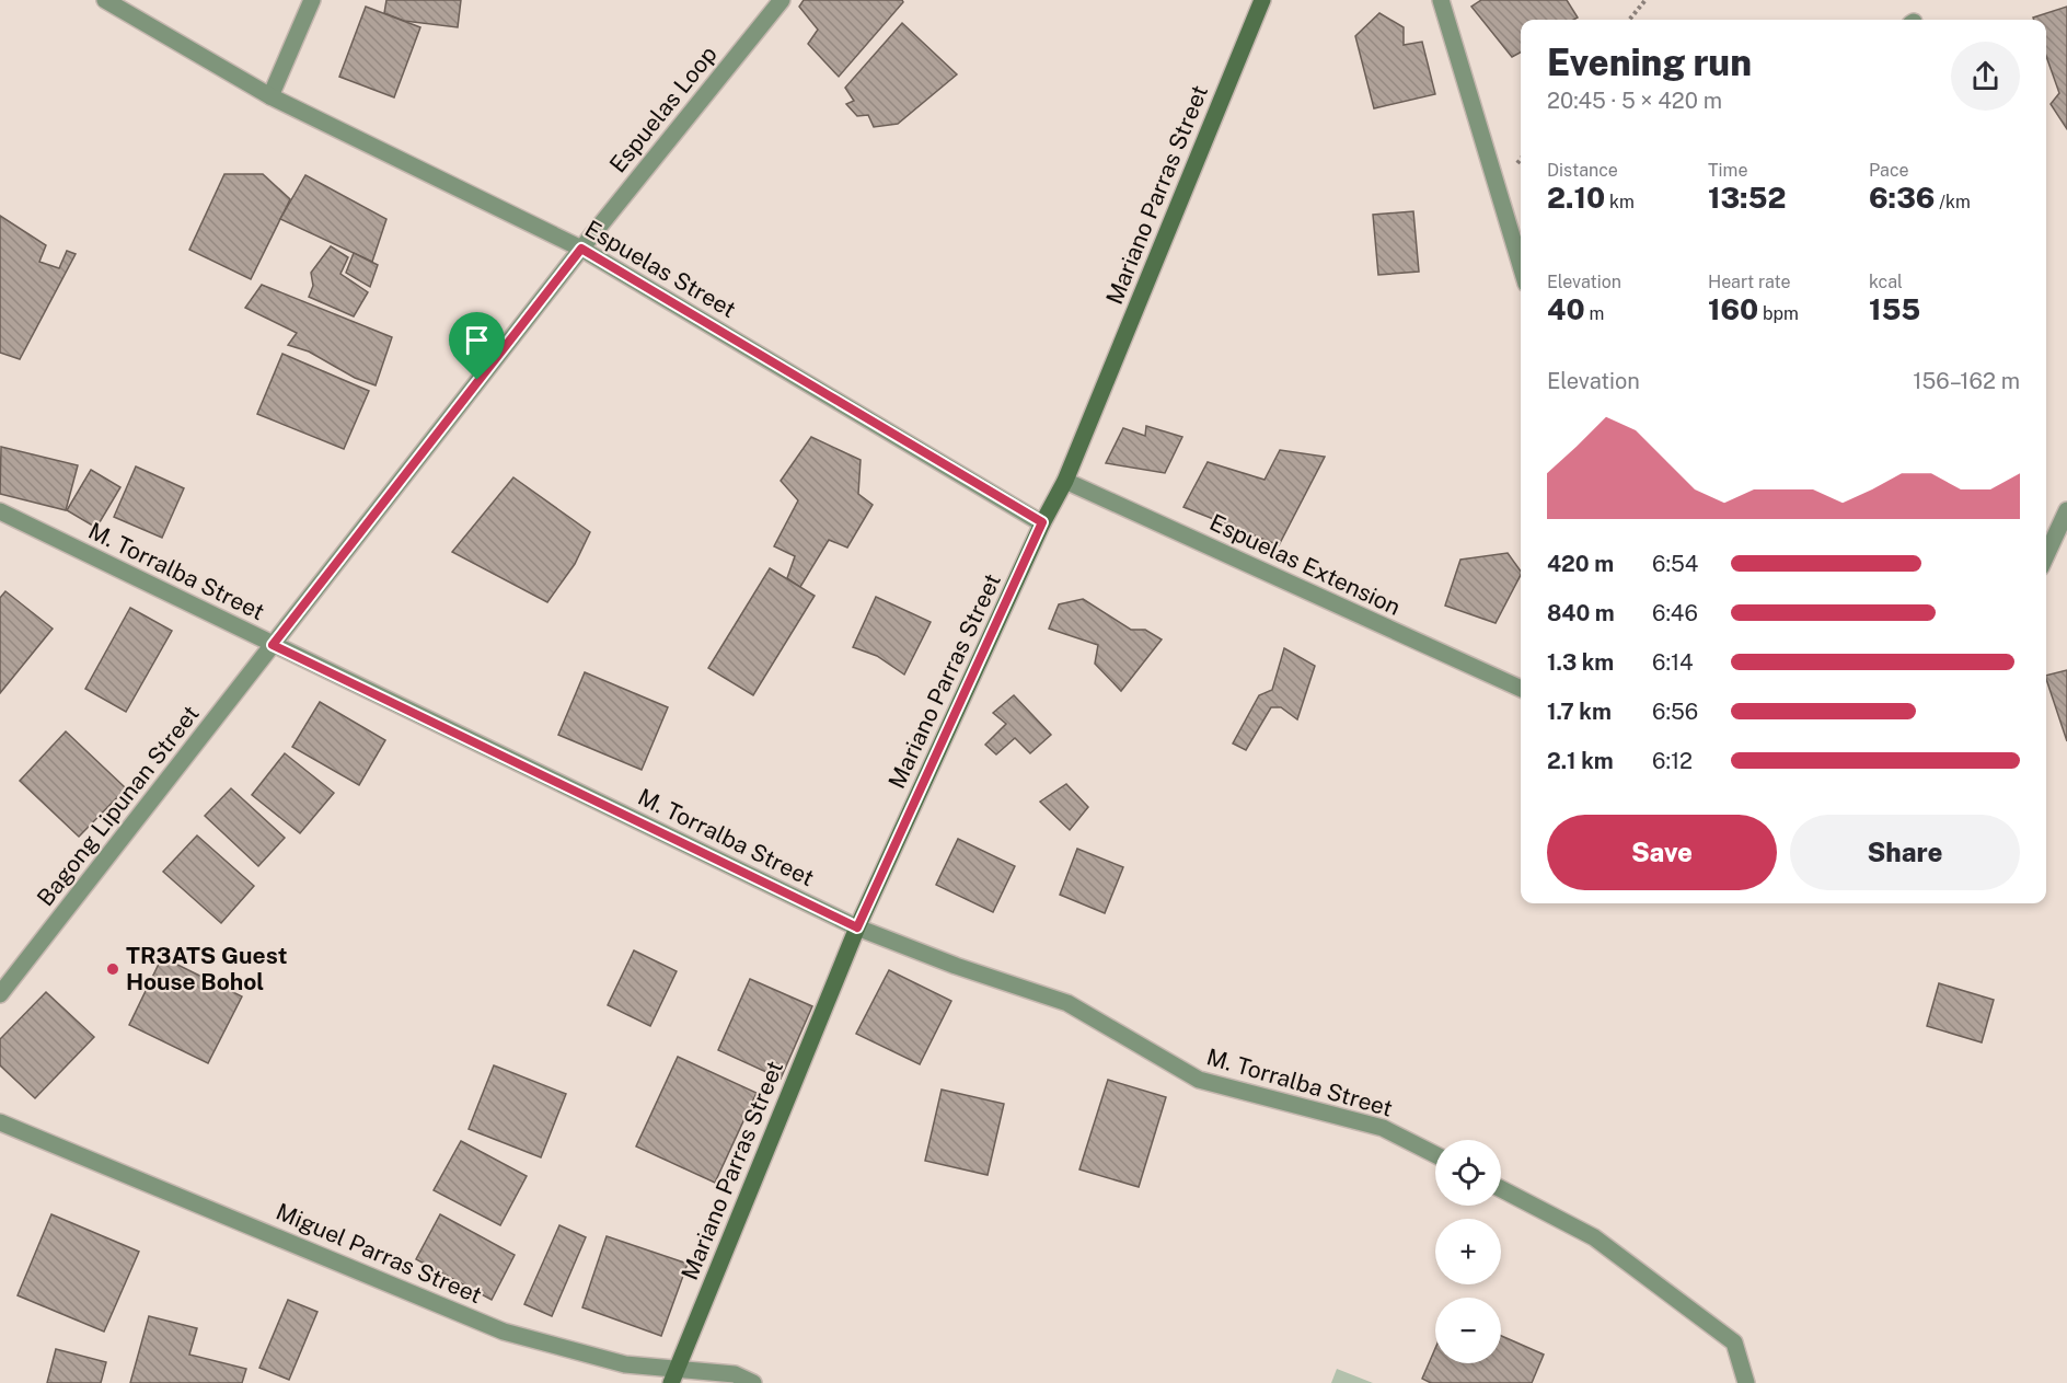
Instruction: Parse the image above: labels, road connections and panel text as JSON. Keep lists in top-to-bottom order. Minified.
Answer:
{"streets":{"main road":["Mariano Parras Street"],"street":["Espuelas Loop","Espuelas Street","Espuelas Extension","M. Torralba Street","Bagong Lipunan Street","Miguel Parras Street"]},"crossings":[["Espuelas Loop","Espuelas Street"],["Espuelas Loop","M. Torralba Street"],["Espuelas Loop","Bagong Lipunan Street"],["Mariano Parras Street","Espuelas Street"],["Mariano Parras Street","Espuelas Extension"],["Mariano Parras Street","M. Torralba Street"],["Mariano Parras Street","Miguel Parras Street"],["M. Torralba Street","Bagong Lipunan Street"]],"places":["TR3ATS Guest House Bohol"],"page":{"heading":["Evening run","20:45 · 5 × 420 m"],"stats":[["Distance","2.10 km"],["Time","13:52"],["Pace","6:36 /km"],["Elevation","40 m"],["Heart rate","160 bpm"],["kcal","155"]],"chart":["Elevation","156–162 m"],"list":[{"name":"420 m","note":"6:54"},{"name":"840 m","note":"6:46"},{"name":"1.3 km","note":"6:14"},{"name":"1.7 km","note":"6:56"},{"name":"2.1 km","note":"6:12"}],"buttons":["Save","Share"],"map_buttons":["+","−"]}}
